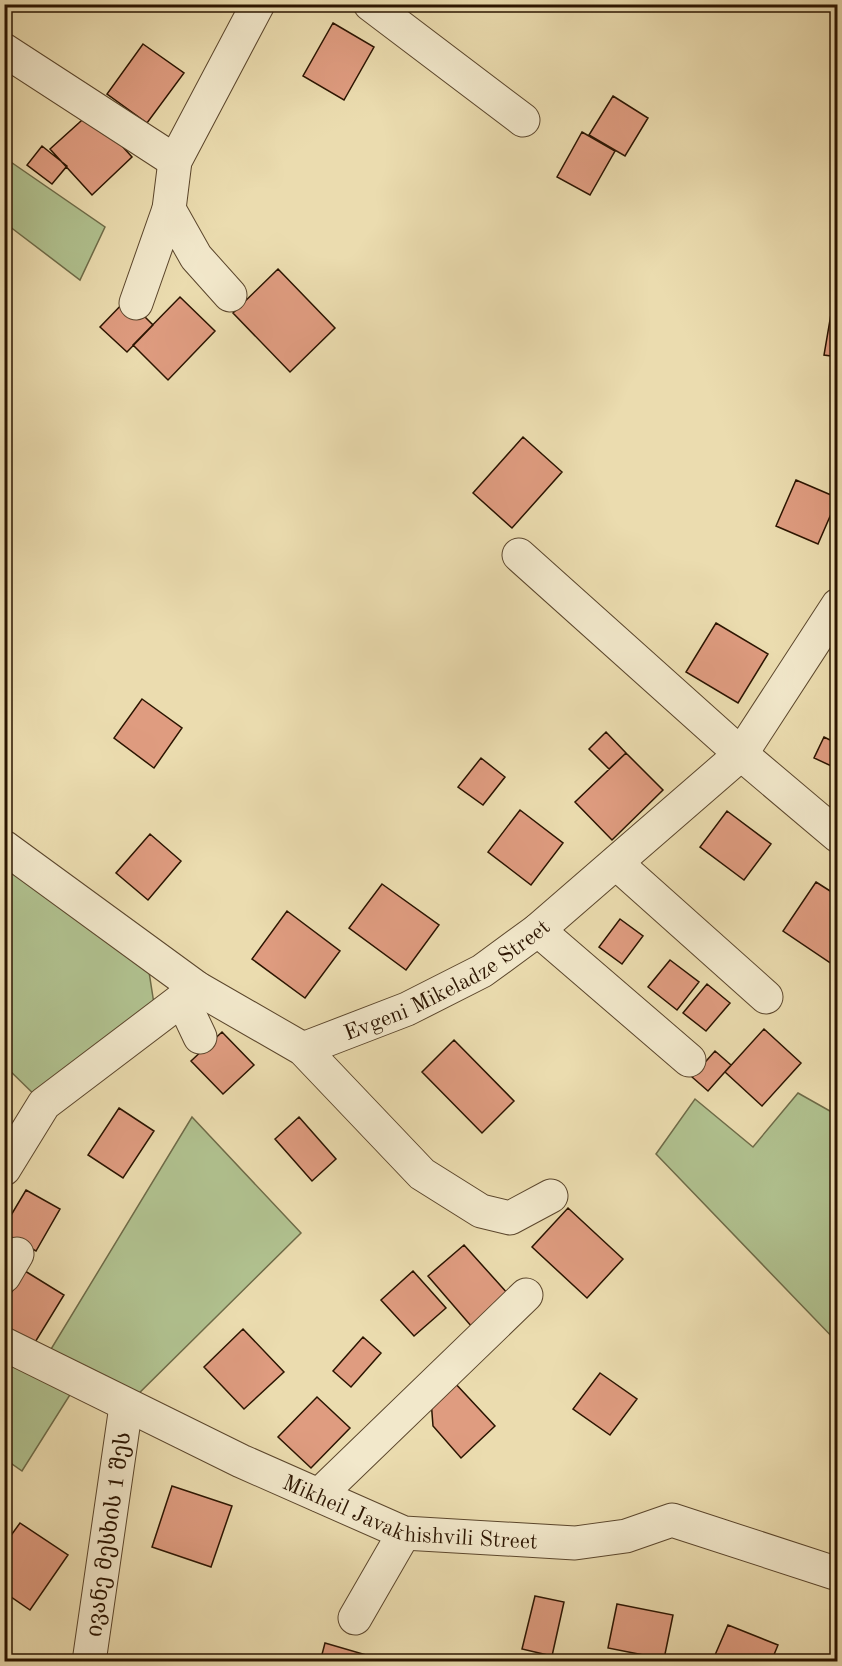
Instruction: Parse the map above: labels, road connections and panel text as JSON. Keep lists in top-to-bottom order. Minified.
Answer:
{"streets":{"street":["Evgeni Mikeladze Street","Mikheil Javakhishvili Street","ივანე მესხის 1 შეს"]},"crossings":[["Mikheil Javakhishvili Street","ივანე მესხის 1 შეს"]]}
